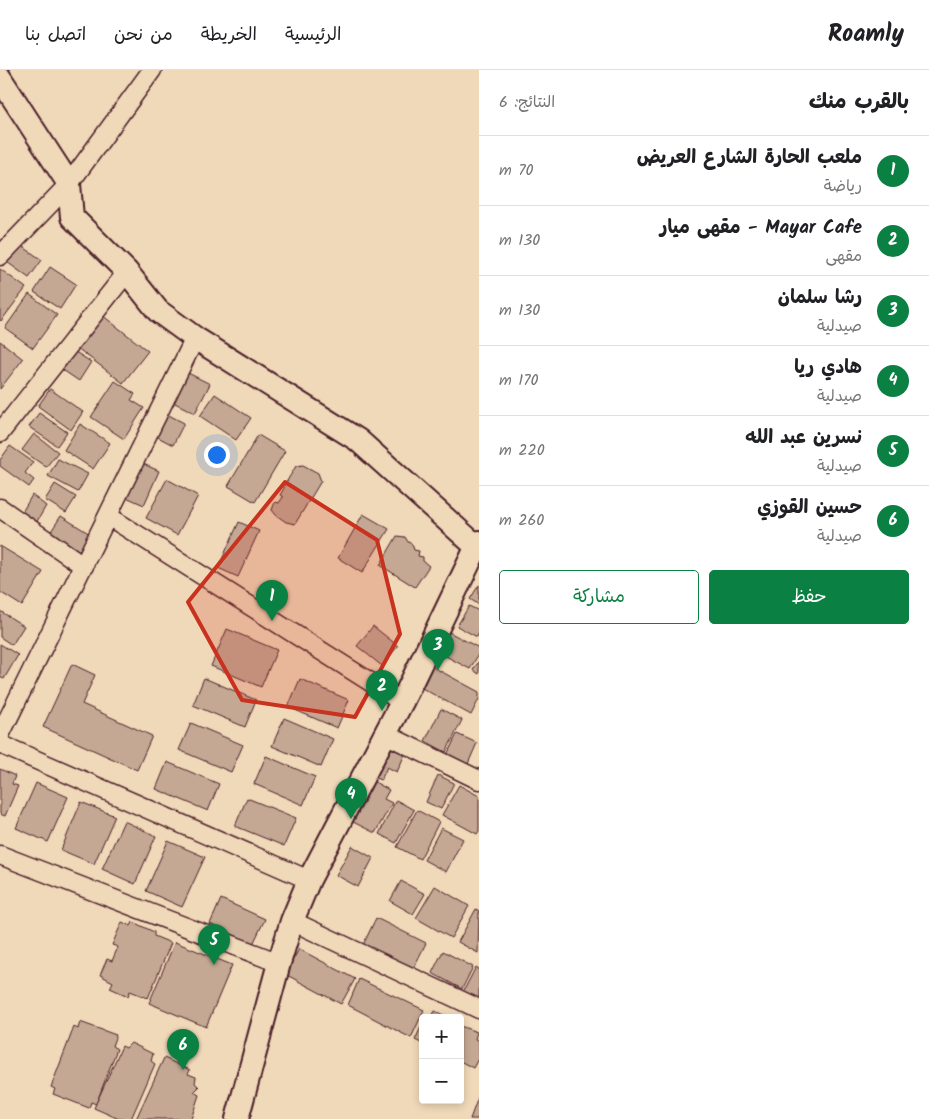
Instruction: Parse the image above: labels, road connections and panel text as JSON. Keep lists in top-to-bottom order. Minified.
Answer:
{"page":{"header":"Roamly","nav":["الرئيسية","الخريطة","من نحن","اتصل بنا"],"heading":["بالقرب منك","النتائج: 6"],"list":[{"mark":"1","name":"ملعب الحارة الشارع العريض","note":"رياضة","value":"70 m"},{"mark":"2","name":"Mayar Cafe - مقهى ميار","note":"مقهى","value":"130 m"},{"mark":"3","name":"رشا سلمان","note":"صيدلية","value":"130 m"},{"mark":"4","name":"هادي ريا","note":"صيدلية","value":"170 m"},{"mark":"5","name":"نسرين عبد الله","note":"صيدلية","value":"220 m"},{"mark":"6","name":"حسين القوزي","note":"صيدلية","value":"260 m"}],"buttons":["حفظ","مشاركة"],"pins":["1","3","2","4","5","6"],"map_buttons":["+","−"]}}
